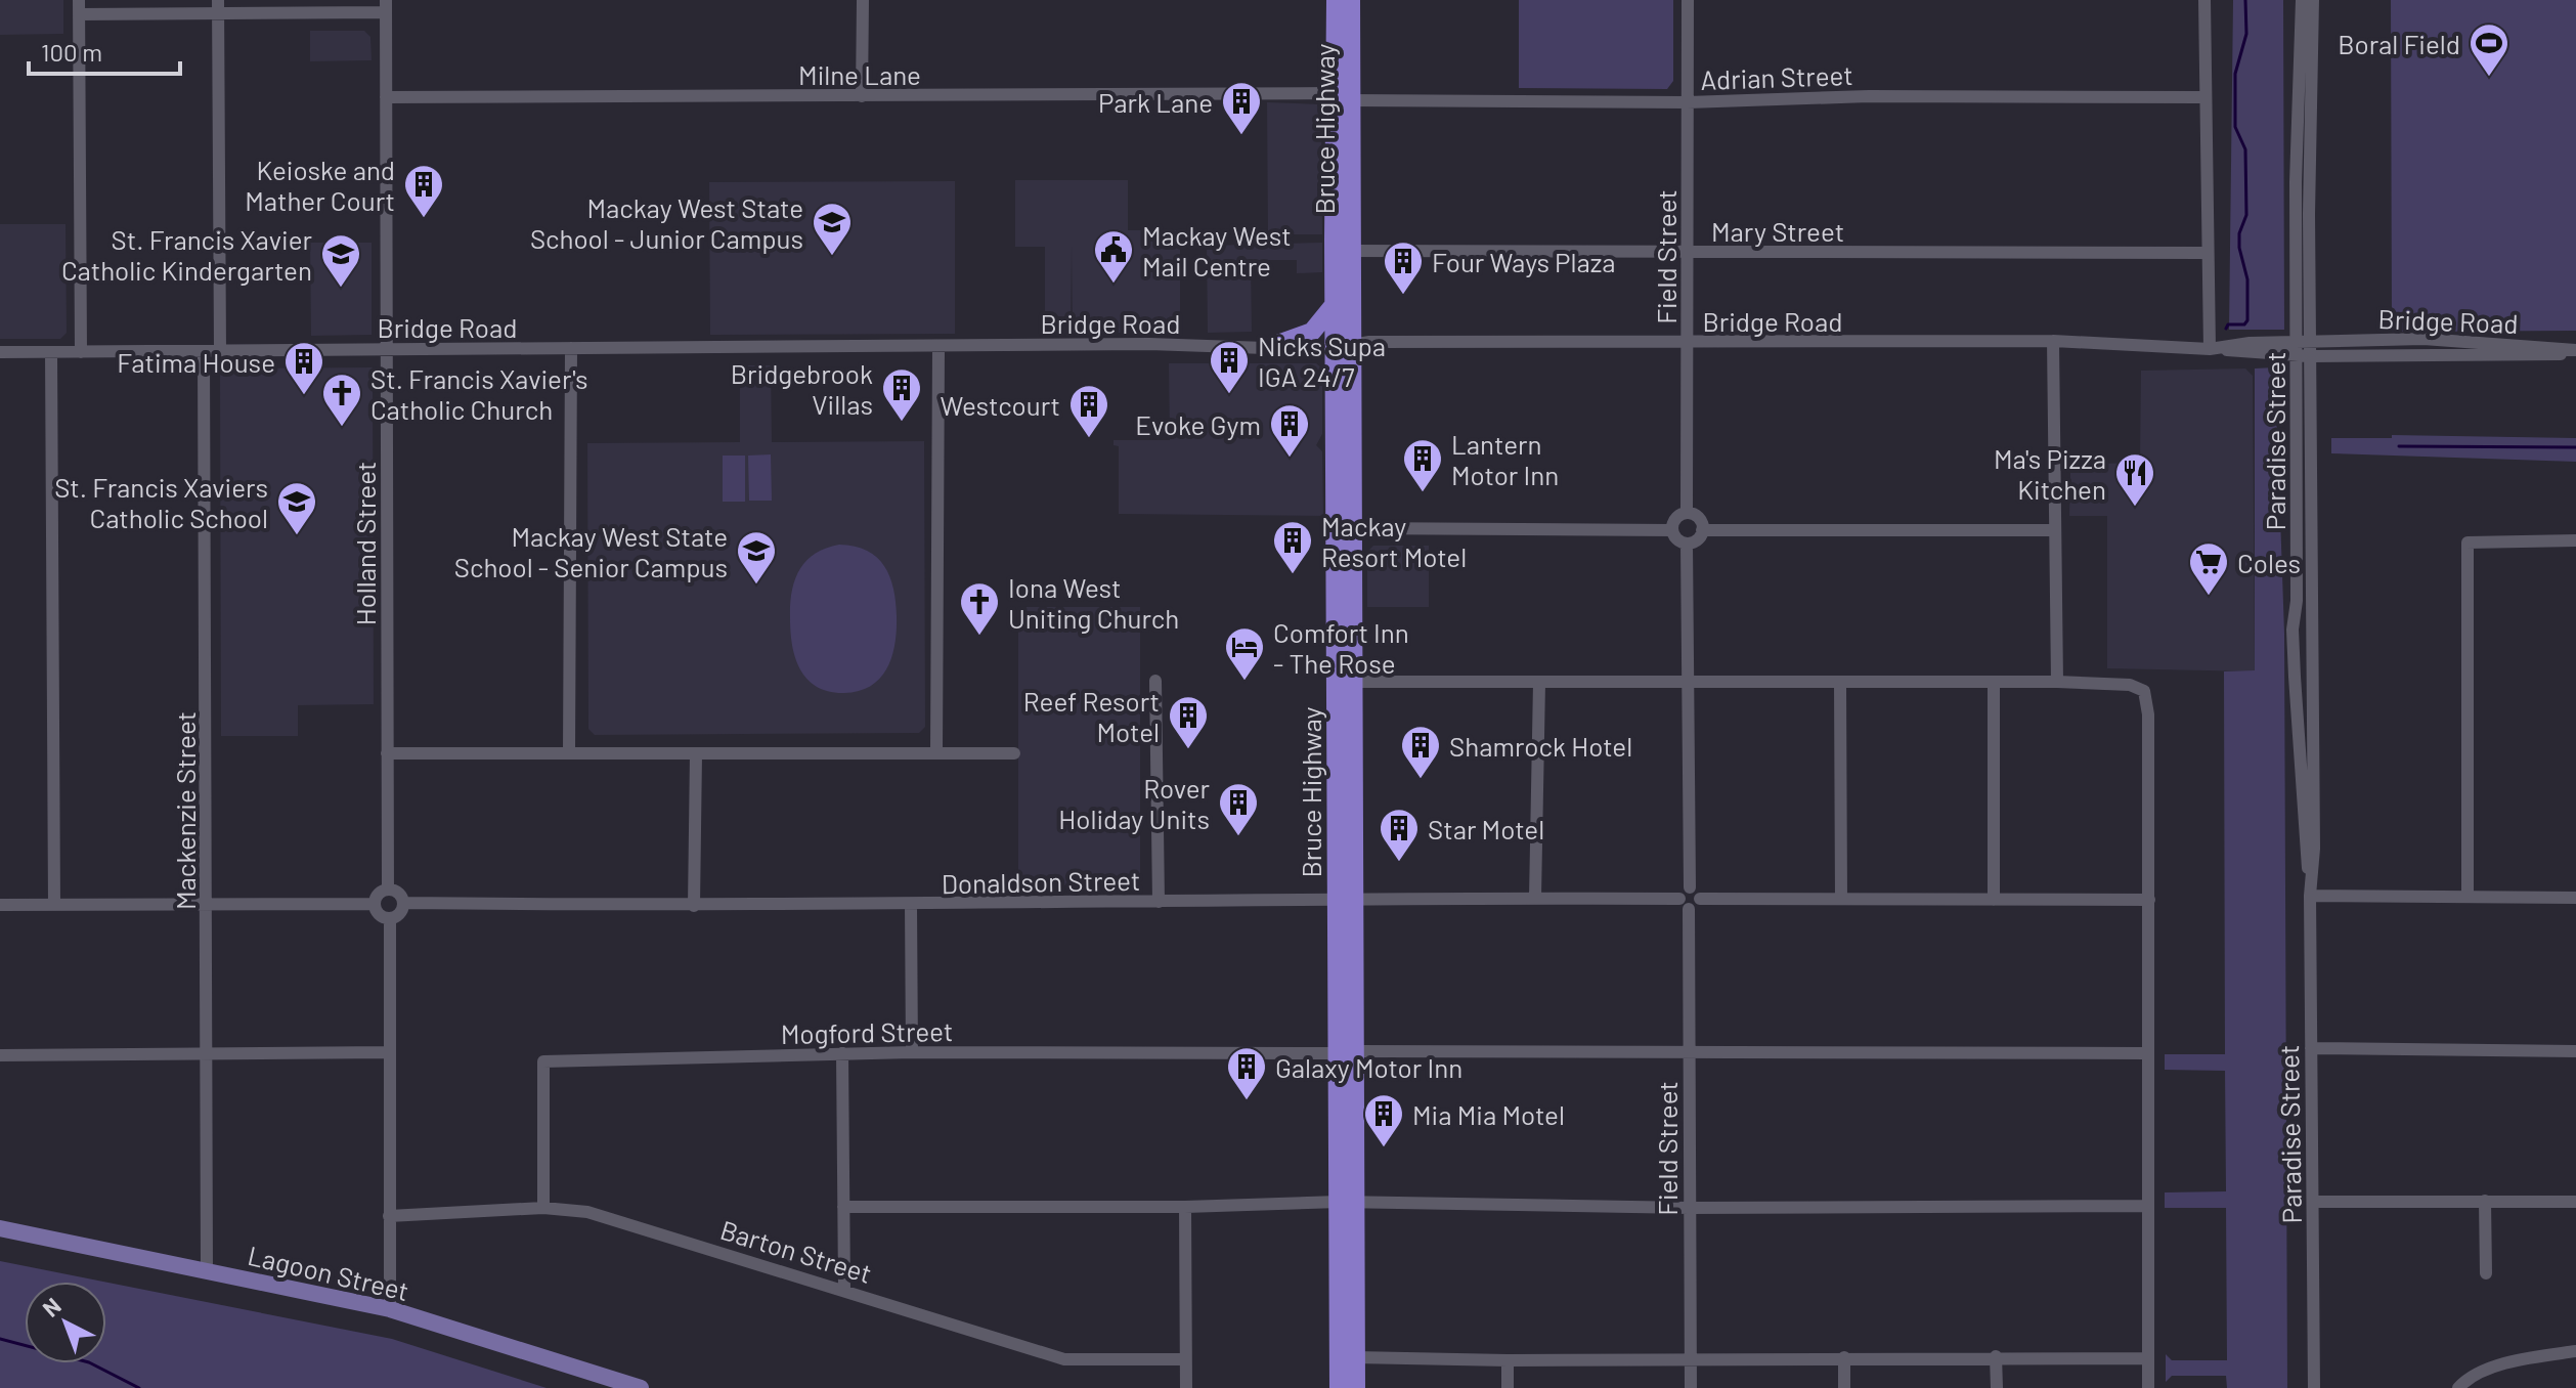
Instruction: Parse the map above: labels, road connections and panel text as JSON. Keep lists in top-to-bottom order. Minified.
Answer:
{"streets":{"highway":["Bruce Highway"],"main road":["Lagoon Street"],"street":["Milne Lane","Adrian Street","Mary Street","Field Street","Bridge Road","Paradise Street","Holland Street","Mackenzie Street","Donaldson Street","Mogford Street","Barton Street"]},"crossings":[["Milne Lane","Adrian Street"],["Milne Lane","Bruce Highway"],["Milne Lane","Holland Street"],["Adrian Street","Bruce Highway"],["Adrian Street","Field Street"],["Bruce Highway","Mary Street"],["Bruce Highway","Bridge Road"],["Bruce Highway","Donaldson Street"],["Bruce Highway","Mogford Street"],["Mary Street","Field Street"],["Field Street","Bridge Road"],["Field Street","Donaldson Street"],["Field Street","Mogford Street"],["Bridge Road","Paradise Street"],["Bridge Road","Holland Street"],["Bridge Road","Mackenzie Street"],["Holland Street","Donaldson Street"],["Mackenzie Street","Lagoon Street"],["Mogford Street","Barton Street"]],"places":{"sports":["Boral Field"],"building":["Park Lane","Keioske and Mather Court","Four Ways Plaza","Nicks Supa IGA 24/7","Fatima House","Bridgebrook Villas","Westcourt","Evoke Gym","Lantern Motor Inn","Mackay Resort Motel","Reef Resort Motel","Shamrock Hotel","Rover Holiday Units","Star Motel","Galaxy Motor Inn","Mia Mia Motel"],"school or university":["Mackay West State School - Junior Campus","St. Francis Xavier Catholic Kindergarten","St. Francis Xaviers Catholic School","Mackay West State School - Senior Campus"],"public building":["Mackay West Mail Centre"],"church":["St. Francis Xavier's Catholic Church","Iona West Uniting Church"],"restaurant":["Ma's Pizza Kitchen"],"supermarket":["Coles"],"hotel":["Comfort Inn - The Rose"]},"scale_bar":"100 m","north":"top left"}
